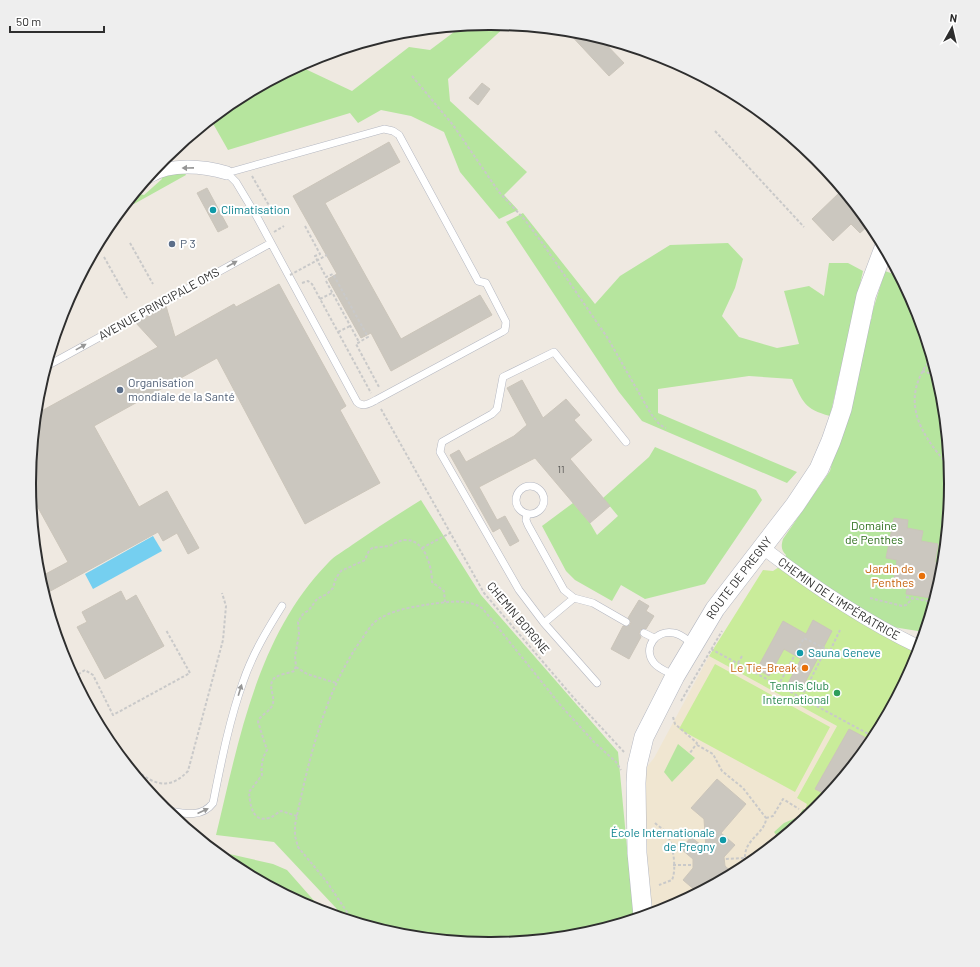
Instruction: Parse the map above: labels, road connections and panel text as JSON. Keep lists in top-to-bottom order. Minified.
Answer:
{"streets":{"street":["ROUTE DE PREGNY","CHEMIN DE L'IMPÉRATRICE"],"lane":["AVENUE PRINCIPALE OMS"],"path":["CHEMIN BORGNE"]},"crossings":[["ROUTE DE PREGNY","CHEMIN DE L'IMPÉRATRICE"],["ROUTE DE PREGNY","CHEMIN BORGNE"]],"one_way":["AVENUE PRINCIPALE OMS"],"parks":["Domaine de Penthes"],"places":["Climatisation","P 3","Organisation mondiale de la Santé","Jardin de Penthes","Sauna Geneve","Le Tie-Break","Tennis Club International","École Internationale de Pregny"],"house_numbers":["11"],"scale_bar":"50 m","north":"top"}
